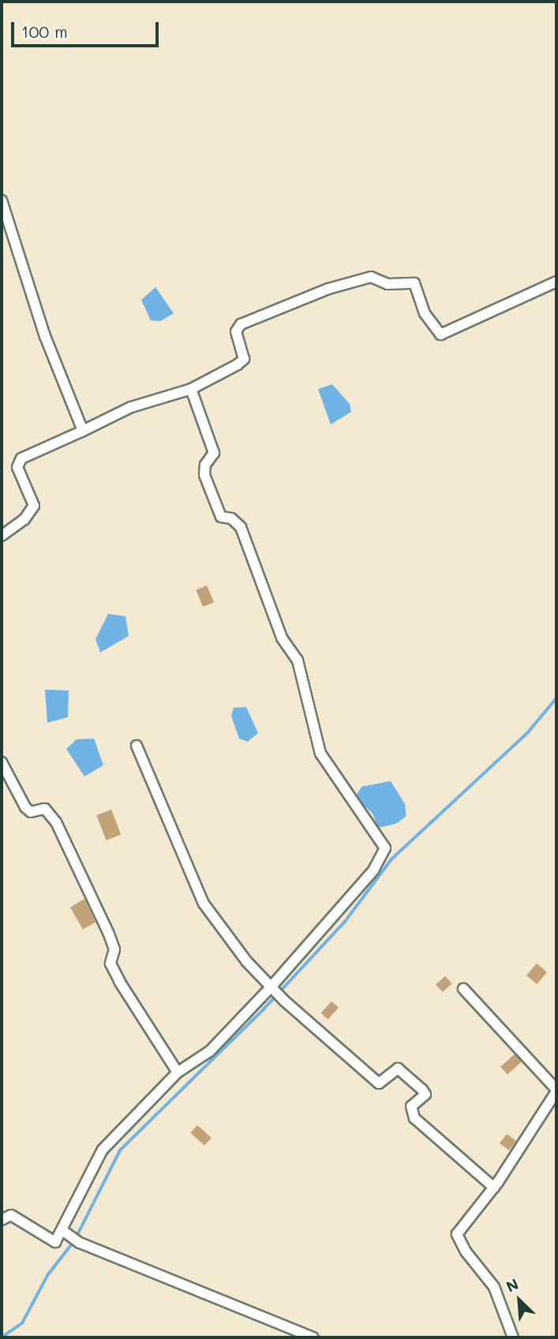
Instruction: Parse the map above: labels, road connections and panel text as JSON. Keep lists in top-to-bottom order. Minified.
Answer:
{"scale_bar":"100 m","north":"top left"}
